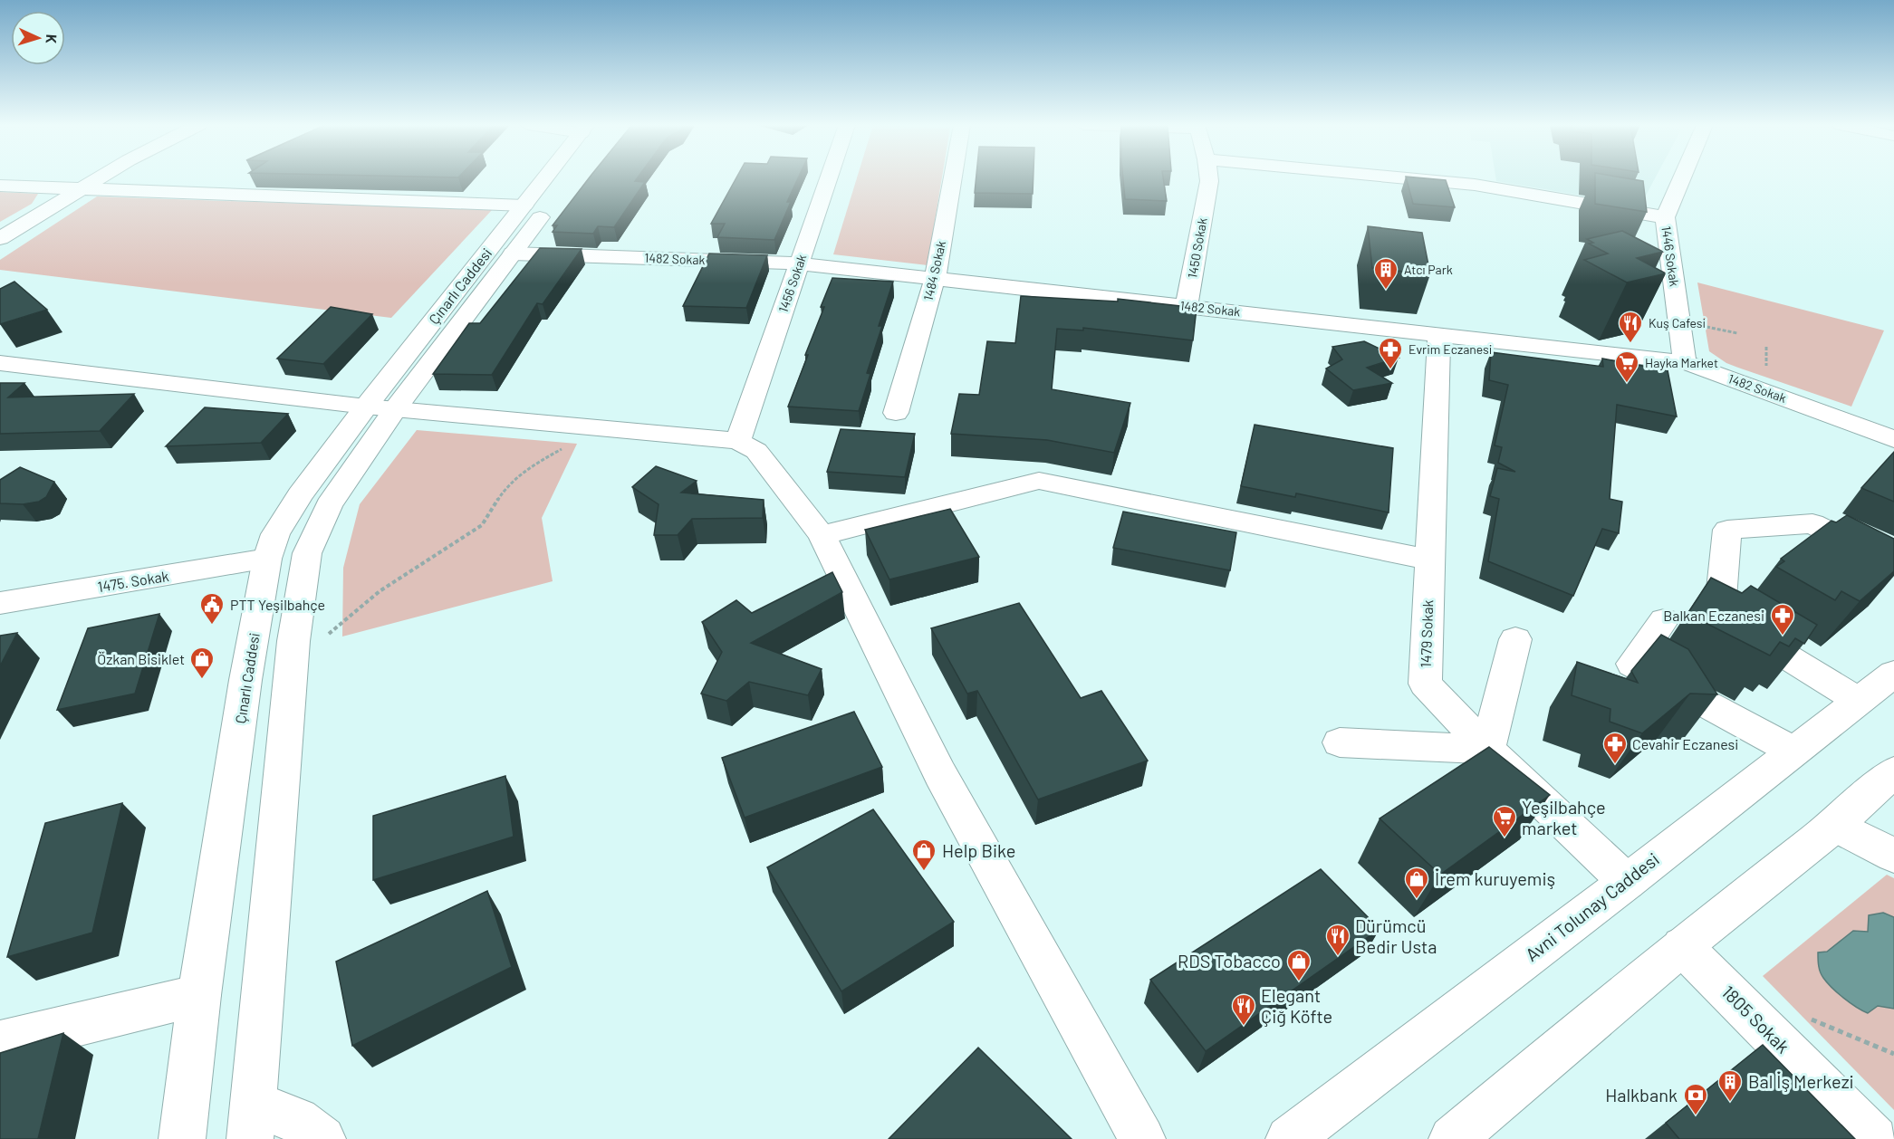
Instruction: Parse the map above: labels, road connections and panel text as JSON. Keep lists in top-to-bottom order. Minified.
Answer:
{"streets":{"street":["1450 Sokak","1446 Sokak","1482 Sokak","1484 Sokak","1456 Sokak","Çınarlı Caddesi","1475. Sokak","1479 Sokak","Avni Tolunay Caddesi","1805 Sokak"]},"crossings":[["1450 Sokak","1482 Sokak"],["1446 Sokak","1482 Sokak"],["1482 Sokak","1484 Sokak"],["1482 Sokak","1456 Sokak"],["1482 Sokak","Çınarlı Caddesi"],["1482 Sokak","1479 Sokak"],["Çınarlı Caddesi","1475. Sokak"],["1479 Sokak","Avni Tolunay Caddesi"]],"places":{"building":["Atcı Park","Bal İş Merkezi"],"restaurant":["Kuş Cafesi","Dürümcü Bedir Usta","Elegant Çiğ Köfte"],"pharmacy":["Evrim Eczanesi","Balkan Eczanesi","Cevahir Eczanesi"],"supermarket":["Hayka Market","Yeşilbahçe market"],"public building":["PTT Yeşilbahçe"],"shop":["Özkan Bisiklet","Help Bike","İrem kuruyemiş","RDS Tobacco"],"bank":["Halkbank"]},"north":"right"}
